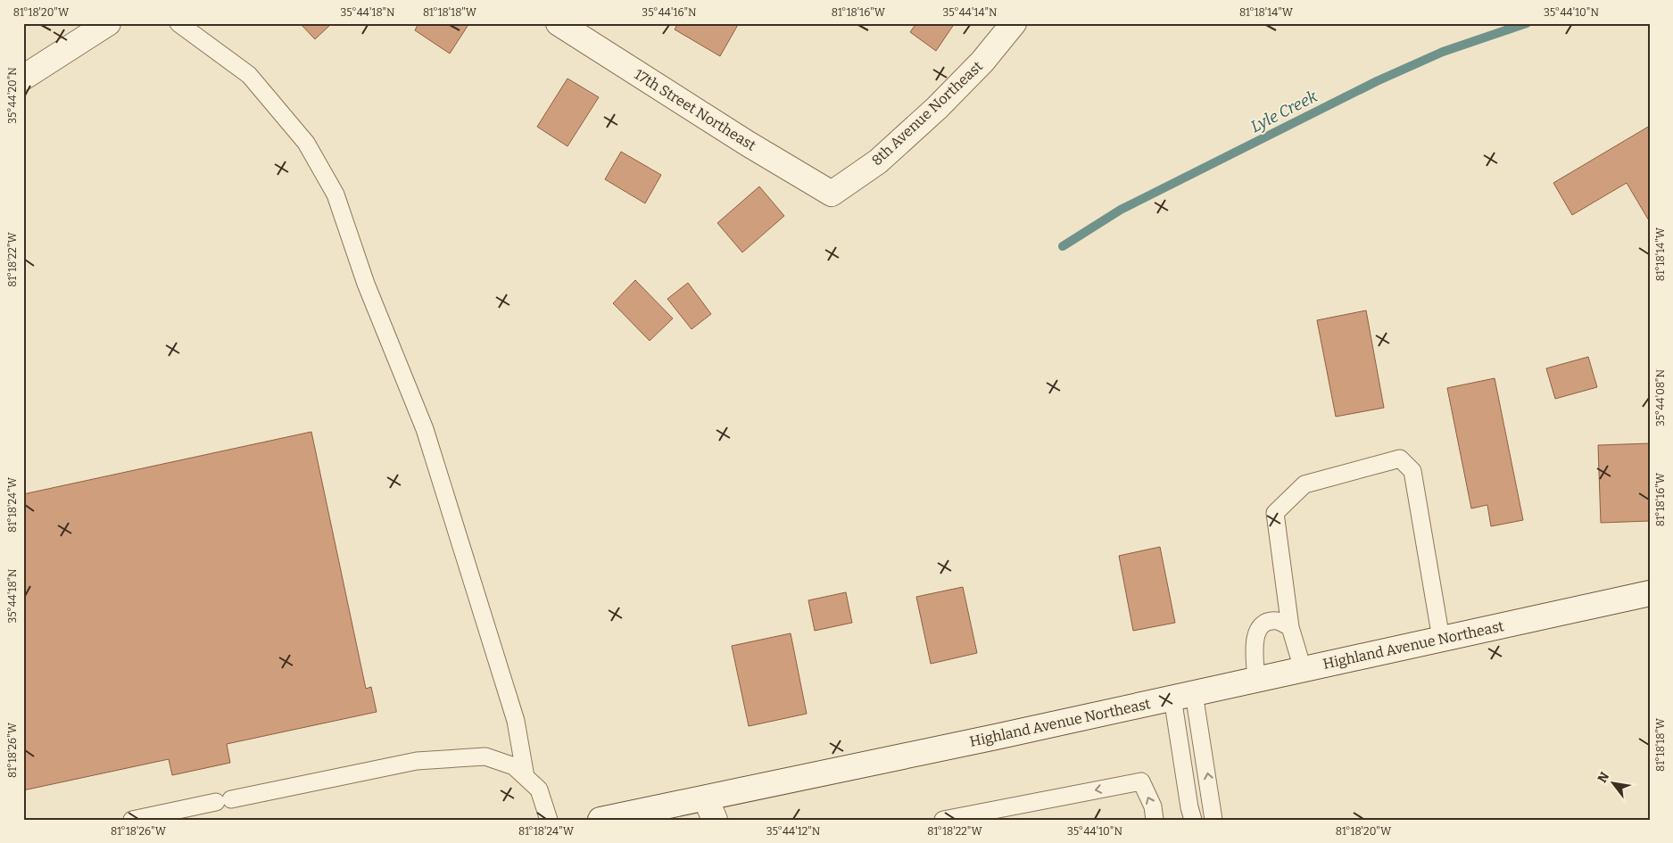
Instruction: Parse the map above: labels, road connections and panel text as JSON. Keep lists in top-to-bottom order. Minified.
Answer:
{"streets":{"main road":["17th Street Northeast","8th Avenue Northeast","Highland Avenue Northeast"]},"crossings":[["17th Street Northeast","8th Avenue Northeast"]],"water":["Lyle Creek"],"north":"top left","coordinates":["81°18'20\"W","35°44'18\"N","81°18'18\"W","35°44'16\"N","81°18'16\"W","35°44'14\"N","81°18'14\"W","35°44'10\"N","35°44'20\"N","81°18'22\"W","35°44'08\"N","81°18'24\"W","81°18'26\"W","35°44'12\"N"]}
